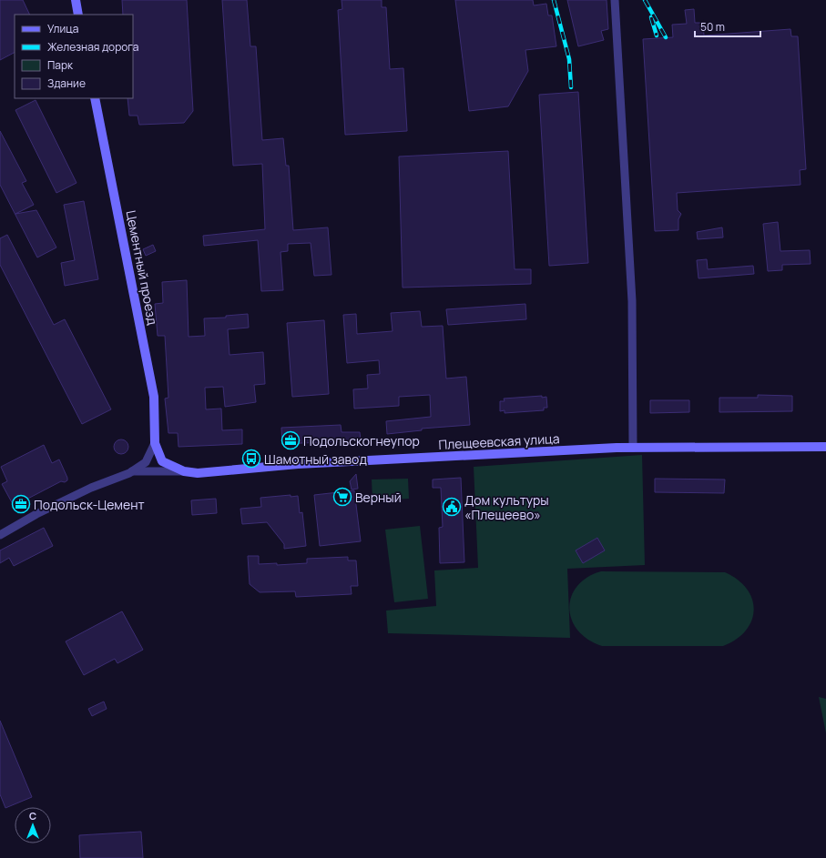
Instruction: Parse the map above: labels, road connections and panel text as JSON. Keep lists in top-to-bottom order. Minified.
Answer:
{"streets":{"street":["Цементный проезд","Плещеевская улица"]},"crossings":[["Цементный проезд","Плещеевская улица"]],"places":{"office":["Подольскогнеупор","Подольск-Цемент"],"bus stop":["Шамотный завод"],"supermarket":["Верный"],"public building":["Дом культуры «Плещеево»"]},"legend":["Улица","Железная дорога","Парк","Здание"],"scale_bar":"50 m","north":"top"}
